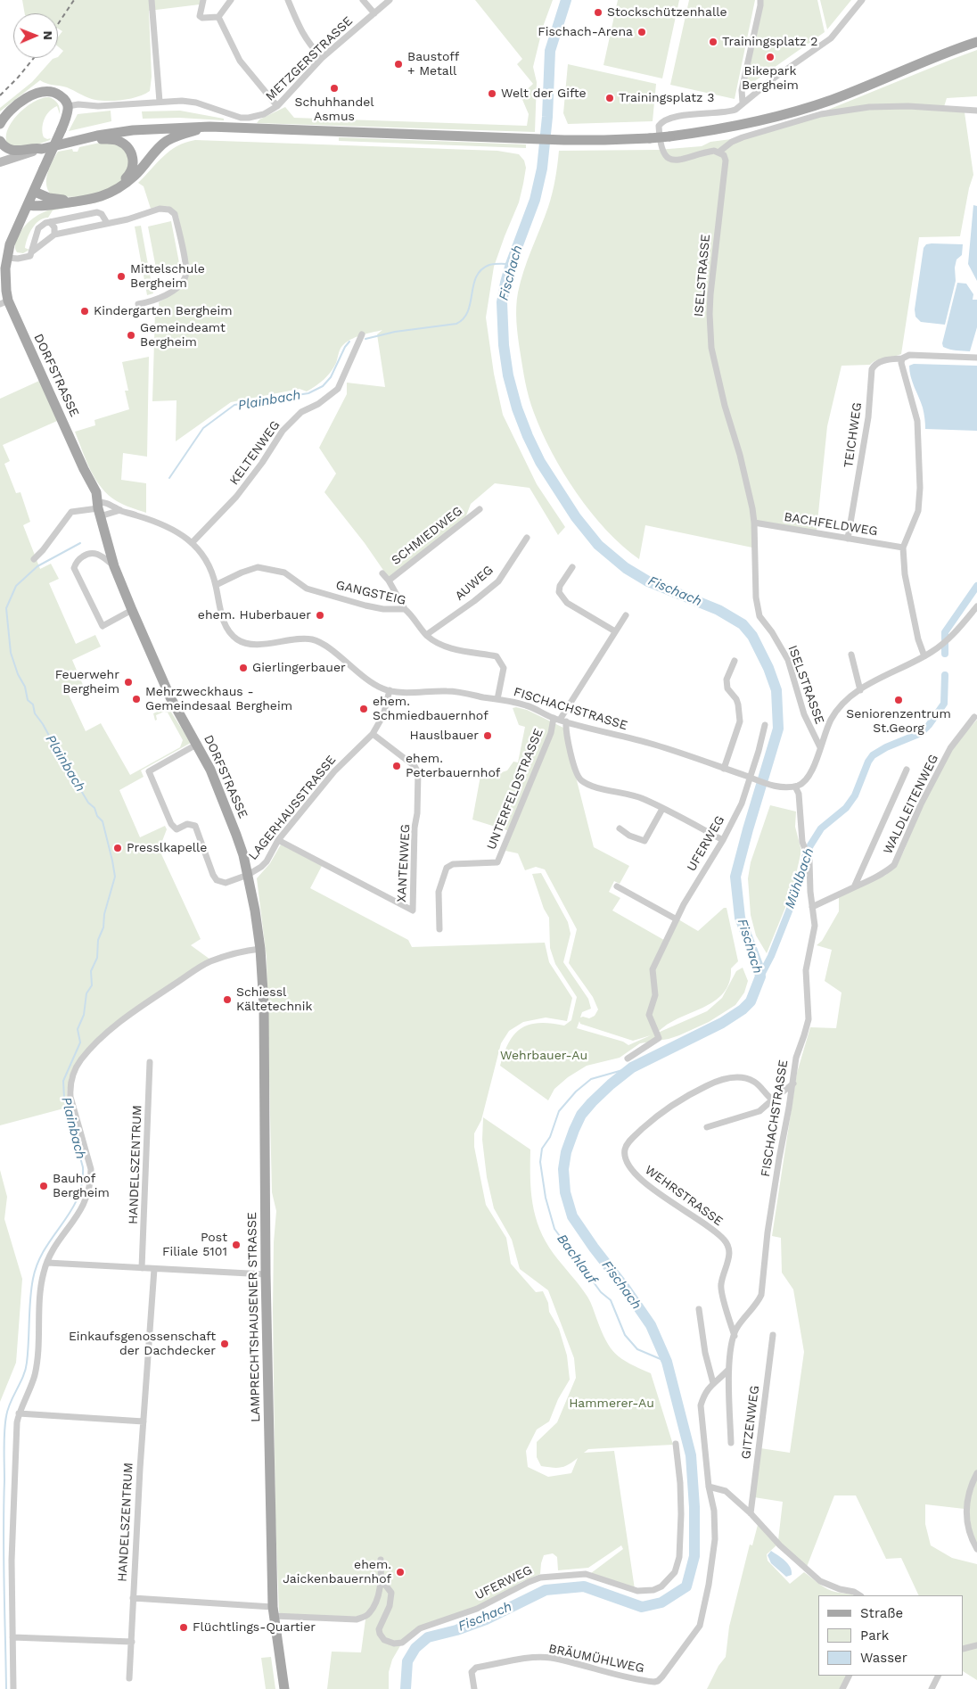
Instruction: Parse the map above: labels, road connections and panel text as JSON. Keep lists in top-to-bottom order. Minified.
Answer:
{"streets":{"main road":["DORFSTRASSE","LAMPRECHTSHAUSENER STRASSE"],"street":["METZGERSTRASSE","ISELSTRASSE","TEICHWEG","KELTENWEG","BACHFELDWEG","SCHMIEDWEG","AUWEG","GANGSTEIG","FISCHACHSTRASSE","UNTERFELDSTRASSE","WALDLEITENWEG","LAGERHAUSSTRASSE","UFERWEG","XANTENWEG","HANDELSZENTRUM","WEHRSTRASSE","GITZENWEG","BRÄUMÜHLWEG"]},"crossings":[["METZGERSTRASSE","DORFSTRASSE"],["ISELSTRASSE","BACHFELDWEG"],["DORFSTRASSE","FISCHACHSTRASSE"],["DORFSTRASSE","LAGERHAUSSTRASSE"],["DORFSTRASSE","LAMPRECHTSHAUSENER STRASSE"],["TEICHWEG","BACHFELDWEG"],["KELTENWEG","FISCHACHSTRASSE"],["SCHMIEDWEG","GANGSTEIG"],["AUWEG","GANGSTEIG"],["GANGSTEIG","FISCHACHSTRASSE"],["FISCHACHSTRASSE","UNTERFELDSTRASSE"],["FISCHACHSTRASSE","WALDLEITENWEG"],["FISCHACHSTRASSE","UFERWEG"],["FISCHACHSTRASSE","WEHRSTRASSE"],["FISCHACHSTRASSE","BRÄUMÜHLWEG"],["LAGERHAUSSTRASSE","XANTENWEG"],["UFERWEG","HANDELSZENTRUM"],["UFERWEG","LAMPRECHTSHAUSENER STRASSE"],["HANDELSZENTRUM","LAMPRECHTSHAUSENER STRASSE"]],"water":["Fischach","Plainbach","Mühlbach","Bachlauf"],"parks":["Wehrbauer-Au","Hammerer-Au"],"places":["Stockschützenhalle","Fischach-Arena","Trainingsplatz 2","Bikepark Bergheim","Baustoff + Metall","Schuhhandel Asmus","Welt der Gifte","Trainingsplatz 3","Mittelschule Bergheim","Kindergarten Bergheim","Gemeindeamt Bergheim","ehem. Huberbauer","Gierlingerbauer","Feuerwehr Bergheim","Mehrzweckhaus - Gemeindesaal Bergheim","Seniorenzentrum St.Georg","ehem. Schmiedbauernhof","Hauslbauer","ehem. Peterbauernhof","Presslkapelle","Schiessl Kältetechnik","Bauhof Bergheim","Post Filiale 5101","Einkaufsgenossenschaft der Dachdecker","ehem. Jaickenbauernhof","Flüchtlings-Quartier"],"legend":["Straße","Park","Wasser"],"north":"right"}
